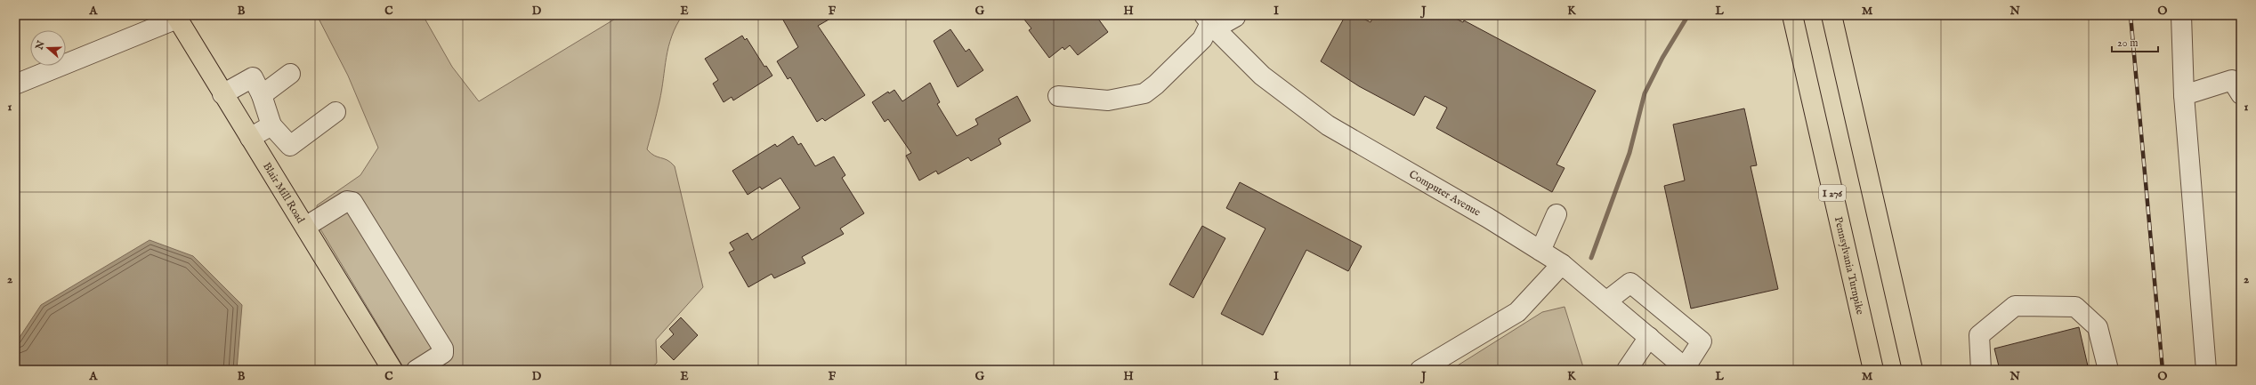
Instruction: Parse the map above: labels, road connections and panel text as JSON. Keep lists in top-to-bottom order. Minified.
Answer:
{"streets":{"main road":["Blair Mill Road","I 276","Pennsylvania Turnpike"],"street":["Computer Avenue"]},"scale_bar":"20 m","north":"left","grid":{"columns":["A","B","C","D","E","F","G","H","I","J","K","L","M","N","O"],"rows":["1","2"]}}
